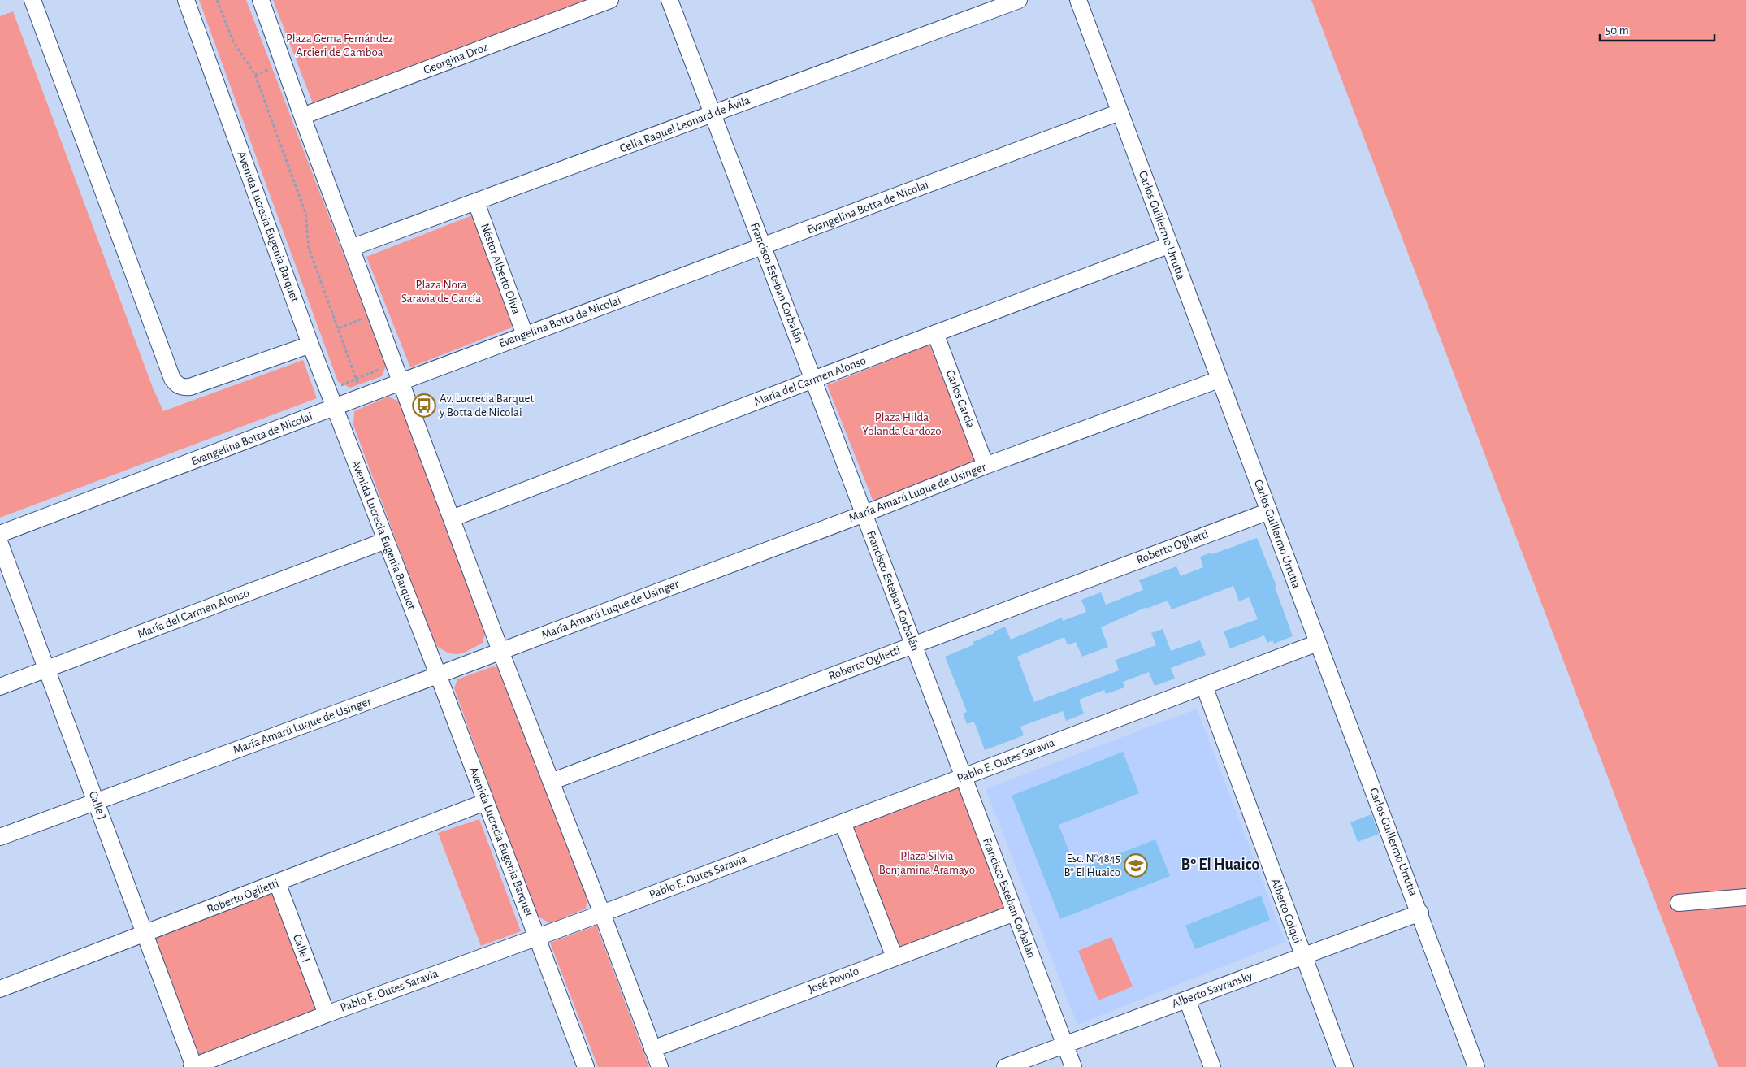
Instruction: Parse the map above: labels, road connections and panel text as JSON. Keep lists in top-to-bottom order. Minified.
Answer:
{"streets":{"street":["Georgina Droz","Celia Raquel Leonard de Ávila","Evangelina Botta de Nicolai","Carlos Guillermo Urrutia","Avenida Lucrecia Eugenia Barquet","Néstor Alberto Oliva","Francisco Esteban Corbalán","María del Carmen Alonso","Carlos García","María Amarú Luque de Usinger","Roberto Oglietti","Pablo E. Outes Saravia","Calle J","Alberto Colqui","Calle I","José Povolo","Alberto Savransky"]},"crossings":[["Celia Raquel Leonard de Ávila","Néstor Alberto Oliva"],["Celia Raquel Leonard de Ávila","Francisco Esteban Corbalán"],["Evangelina Botta de Nicolai","Carlos Guillermo Urrutia"],["Evangelina Botta de Nicolai","Avenida Lucrecia Eugenia Barquet"],["Evangelina Botta de Nicolai","Néstor Alberto Oliva"],["Evangelina Botta de Nicolai","Francisco Esteban Corbalán"],["Carlos Guillermo Urrutia","María del Carmen Alonso"],["Carlos Guillermo Urrutia","María Amarú Luque de Usinger"],["Carlos Guillermo Urrutia","Roberto Oglietti"],["Carlos Guillermo Urrutia","Pablo E. Outes Saravia"],["Carlos Guillermo Urrutia","Alberto Savransky"],["Avenida Lucrecia Eugenia Barquet","María del Carmen Alonso"],["Avenida Lucrecia Eugenia Barquet","María Amarú Luque de Usinger"],["Avenida Lucrecia Eugenia Barquet","Roberto Oglietti"],["Avenida Lucrecia Eugenia Barquet","Pablo E. Outes Saravia"],["Francisco Esteban Corbalán","María del Carmen Alonso"],["Francisco Esteban Corbalán","María Amarú Luque de Usinger"],["Francisco Esteban Corbalán","Roberto Oglietti"],["Francisco Esteban Corbalán","Pablo E. Outes Saravia"],["Francisco Esteban Corbalán","José Povolo"],["Francisco Esteban Corbalán","Alberto Savransky"],["María del Carmen Alonso","Carlos García"],["María del Carmen Alonso","Calle J"],["Carlos García","María Amarú Luque de Usinger"],["María Amarú Luque de Usinger","Calle J"],["Roberto Oglietti","Calle J"],["Roberto Oglietti","Calle I"],["Pablo E. Outes Saravia","Calle J"],["Pablo E. Outes Saravia","Alberto Colqui"],["Pablo E. Outes Saravia","Calle I"],["Alberto Colqui","Alberto Savransky"]],"districts":["Bº El Huaico"],"parks":["Plaza Gema Fernández Arcieri de Gamboa","Plaza Nora Saravia de García","Plaza Hilda Yolanda Cardozo","Plaza Silvia Benjamina Aramayo"],"places":{"bus stop":["Av. Lucrecia Barquet y Botta de Nicolai"],"school or university":["Esc. N°4845 B° El Huaico"]},"scale_bar":"50 m"}
